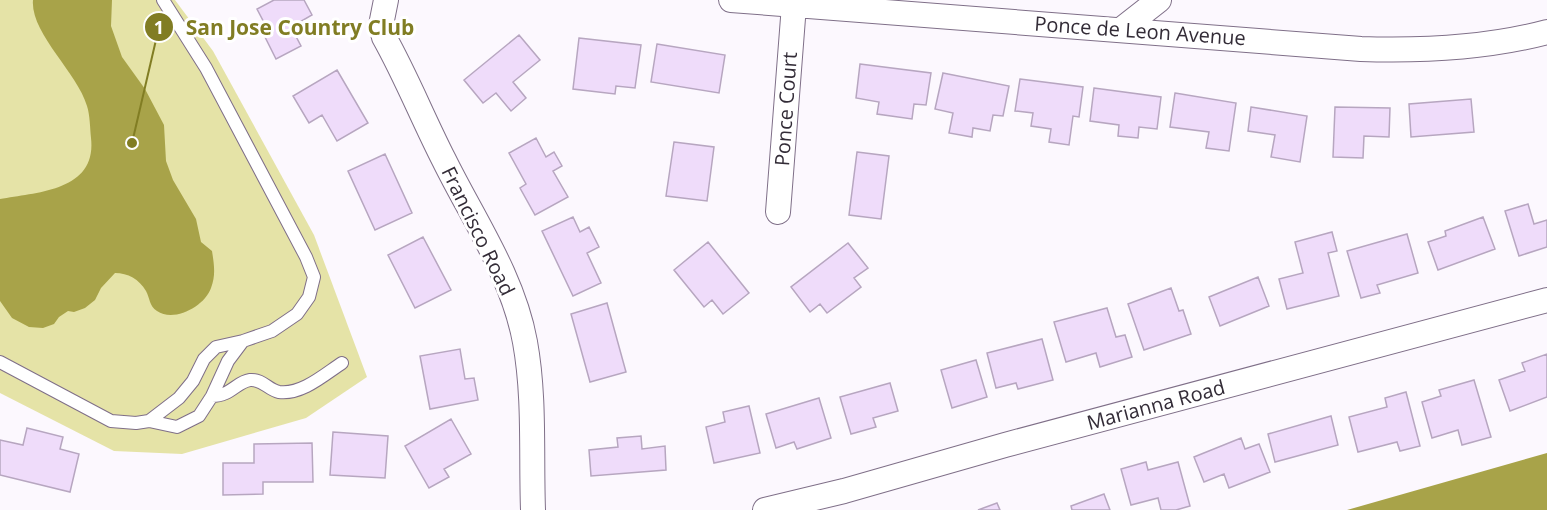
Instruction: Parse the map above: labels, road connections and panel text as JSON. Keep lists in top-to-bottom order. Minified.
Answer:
{"streets":{"street":["Ponce de Leon Avenue","Ponce Court","Francisco Road","Marianna Road"]},"crossings":[["Ponce de Leon Avenue","Ponce Court"]],"places":["San Jose Country Club"]}
